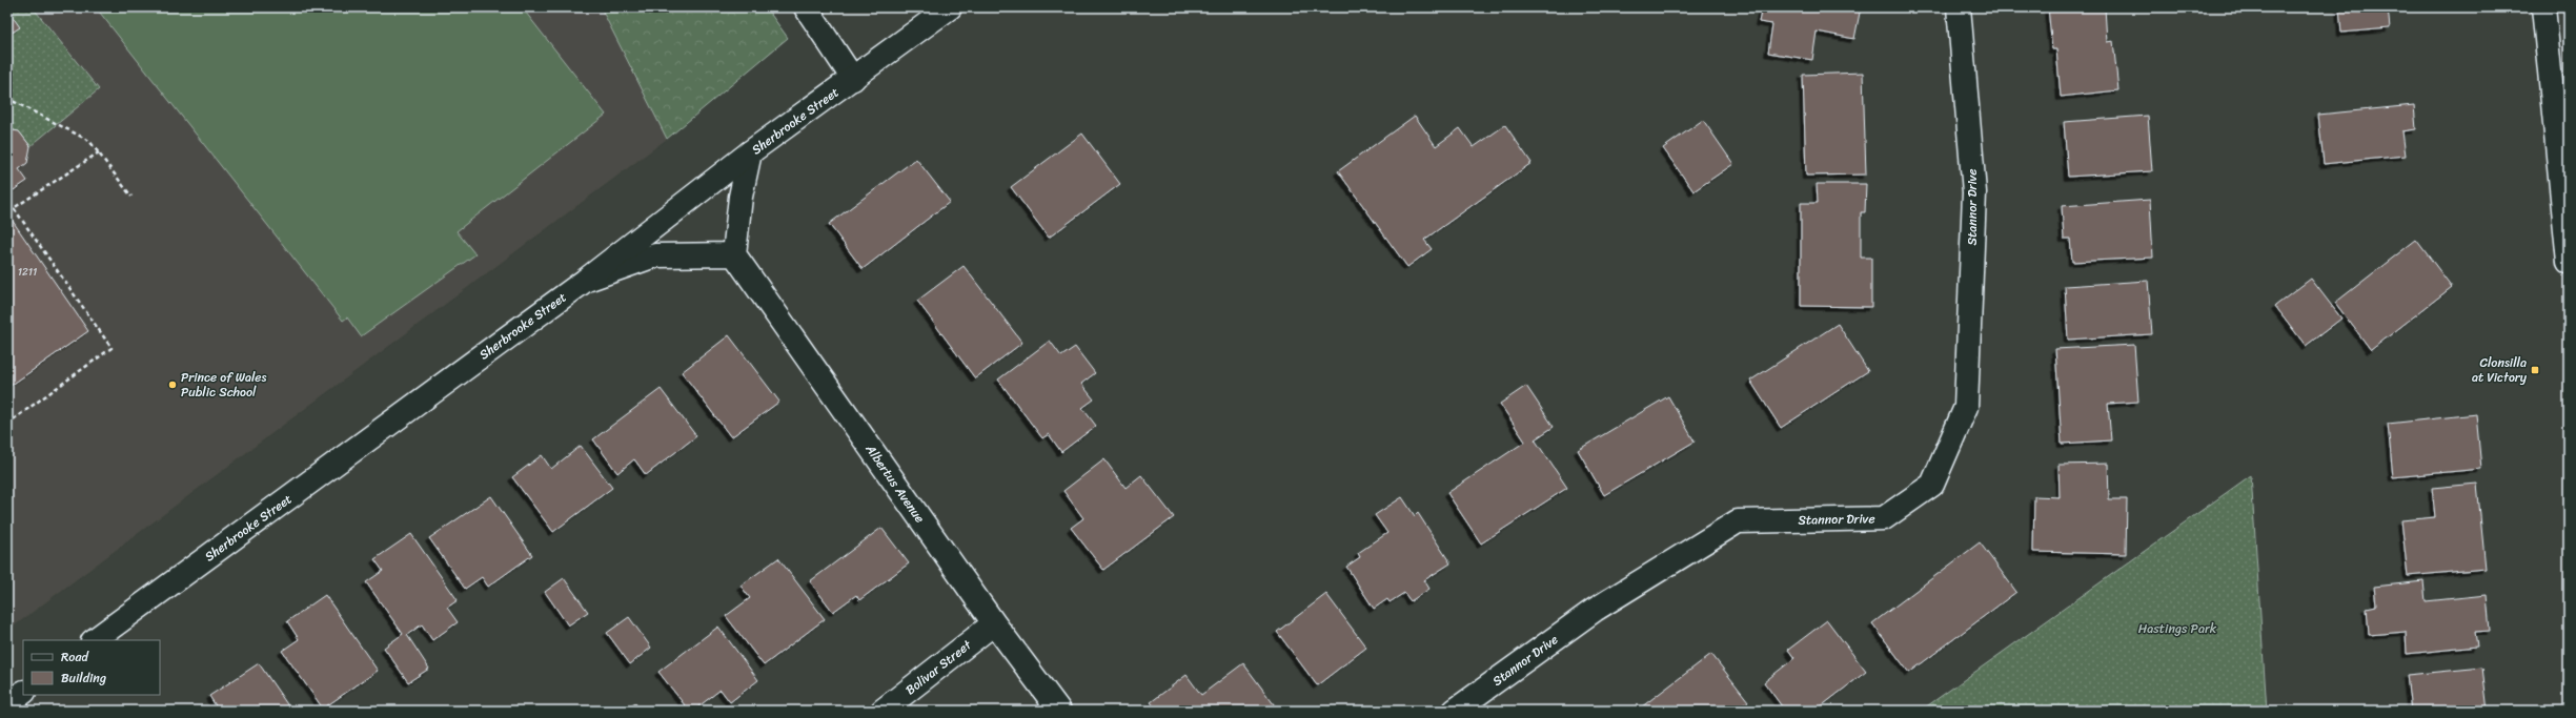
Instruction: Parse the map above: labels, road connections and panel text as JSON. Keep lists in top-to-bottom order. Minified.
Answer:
{"streets":{"street":["Sherbrooke Street","Stannor Drive","Albertus Avenue","Bolivar Street"]},"crossings":[["Albertus Avenue","Bolivar Street"]],"parks":["Hastings Park"],"places":{"transit":["Clonsilla at Victory"],"other":["Prince of Wales Public School"]},"house_numbers":["1211"],"legend":["Road","Building"]}
